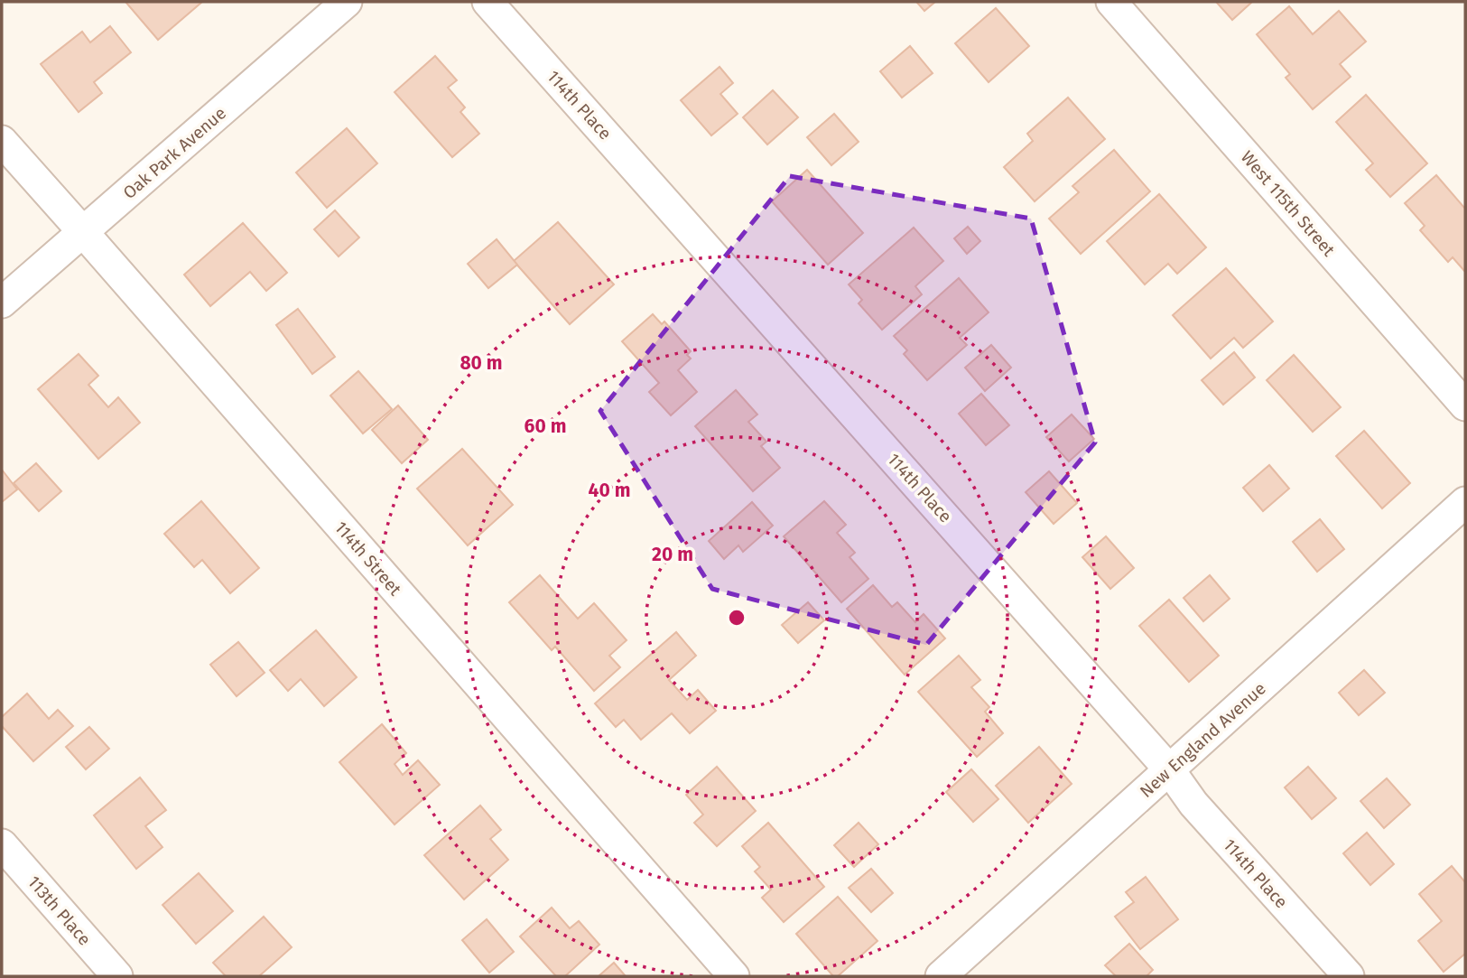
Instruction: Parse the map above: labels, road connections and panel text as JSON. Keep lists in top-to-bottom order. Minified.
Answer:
{"streets":{"street":["114th Place","Oak Park Avenue","West 115th Street","114th Street","New England Avenue","113th Place"]},"crossings":[["114th Place","New England Avenue"],["Oak Park Avenue","114th Street"]],"rings":["80 m","60 m","40 m","20 m"]}
